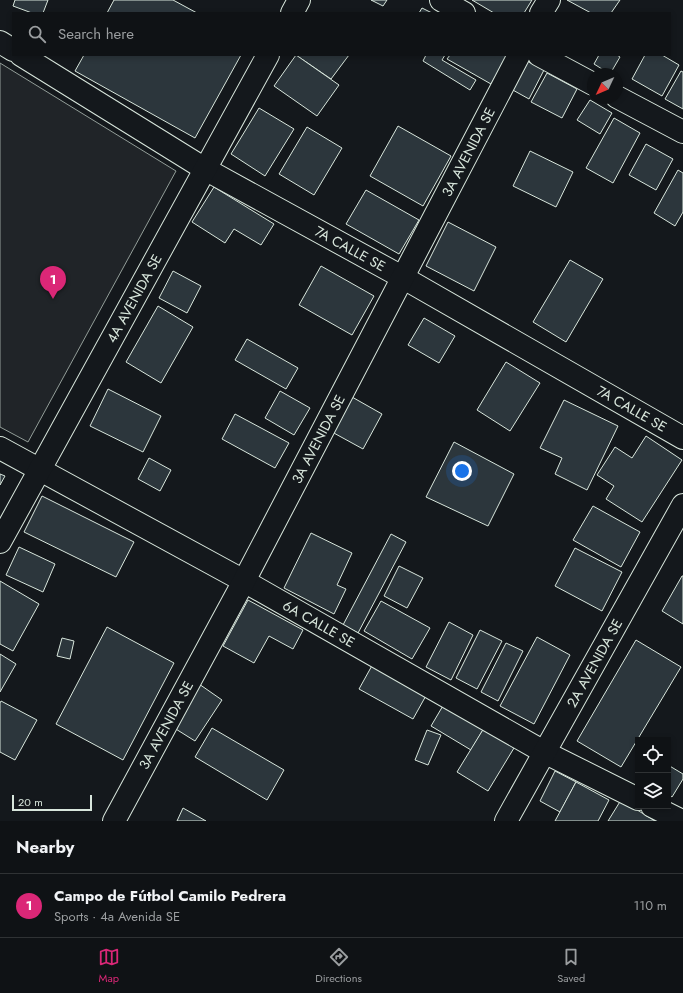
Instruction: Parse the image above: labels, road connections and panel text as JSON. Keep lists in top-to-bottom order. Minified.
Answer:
{"streets":{"street":["3A AVENIDA SE","7A CALLE SE","4A AVENIDA SE","6A CALLE SE","2A AVENIDA SE"]},"crossings":[["3A AVENIDA SE","7A CALLE SE"],["3A AVENIDA SE","6A CALLE SE"],["7A CALLE SE","4A AVENIDA SE"],["4A AVENIDA SE","6A CALLE SE"],["6A CALLE SE","2A AVENIDA SE"]],"scale_bar":"20 m","north":"bottom left","page":{"search":"Search here","pins":"1","scale":"20 m","heading":"Nearby","list":[{"mark":"1","name":"Campo de Fútbol Camilo Pedrera","note":"Sports · 4a Avenida SE","value":"110 m"}],"nav":["Map","Directions","Saved"]}}
